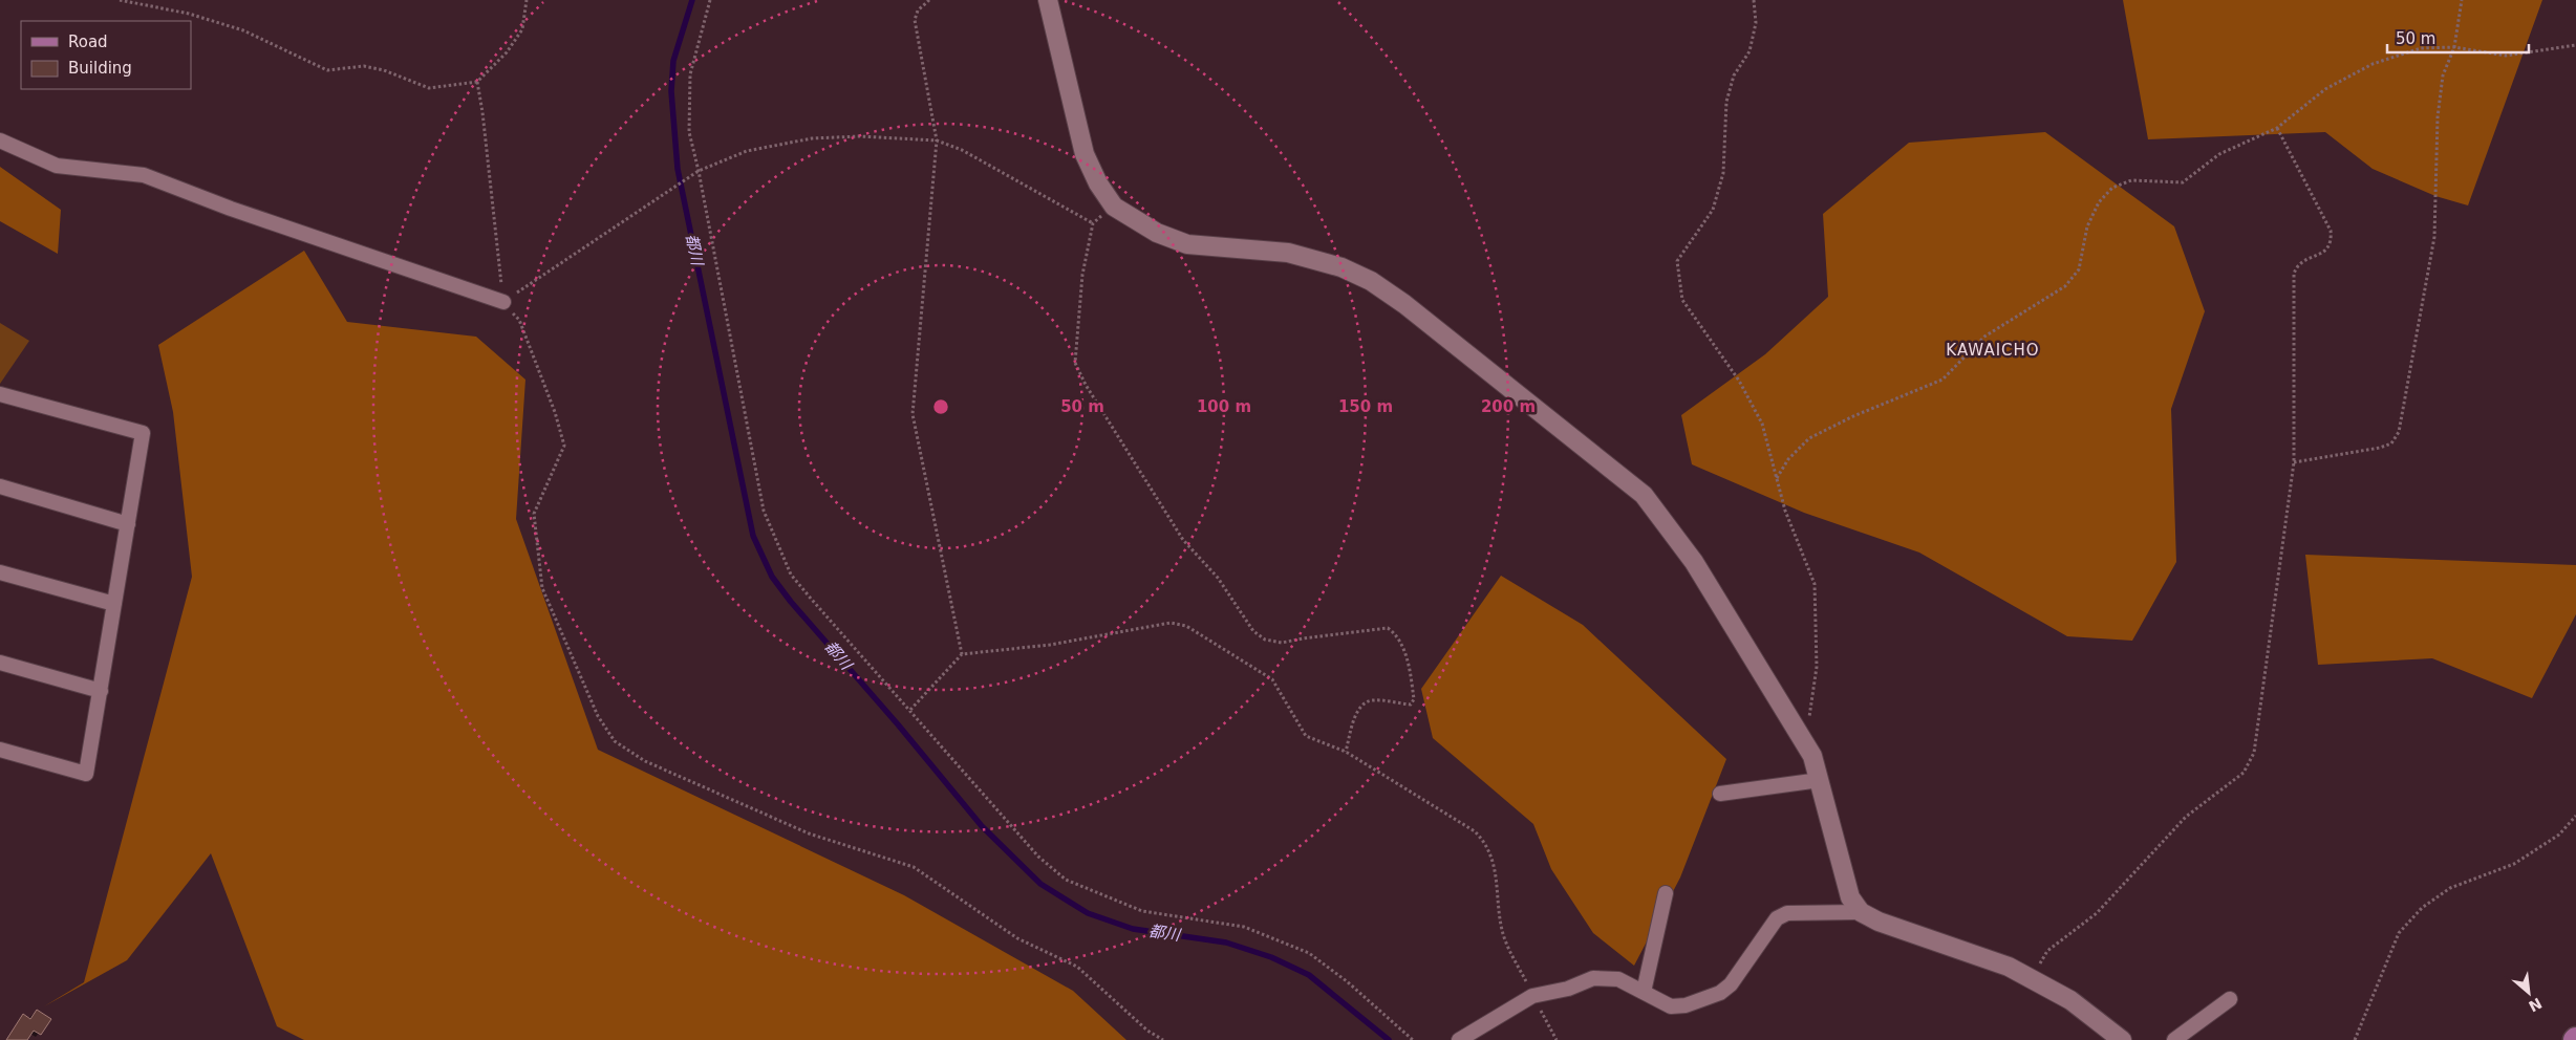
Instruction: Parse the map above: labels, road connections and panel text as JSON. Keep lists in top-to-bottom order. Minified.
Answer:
{"districts":["KAWAICHO"],"water":["都川"],"legend":["Road","Building"],"scale_bar":"50 m","north":"bottom right","rings":["50 m","100 m","150 m","200 m"]}
